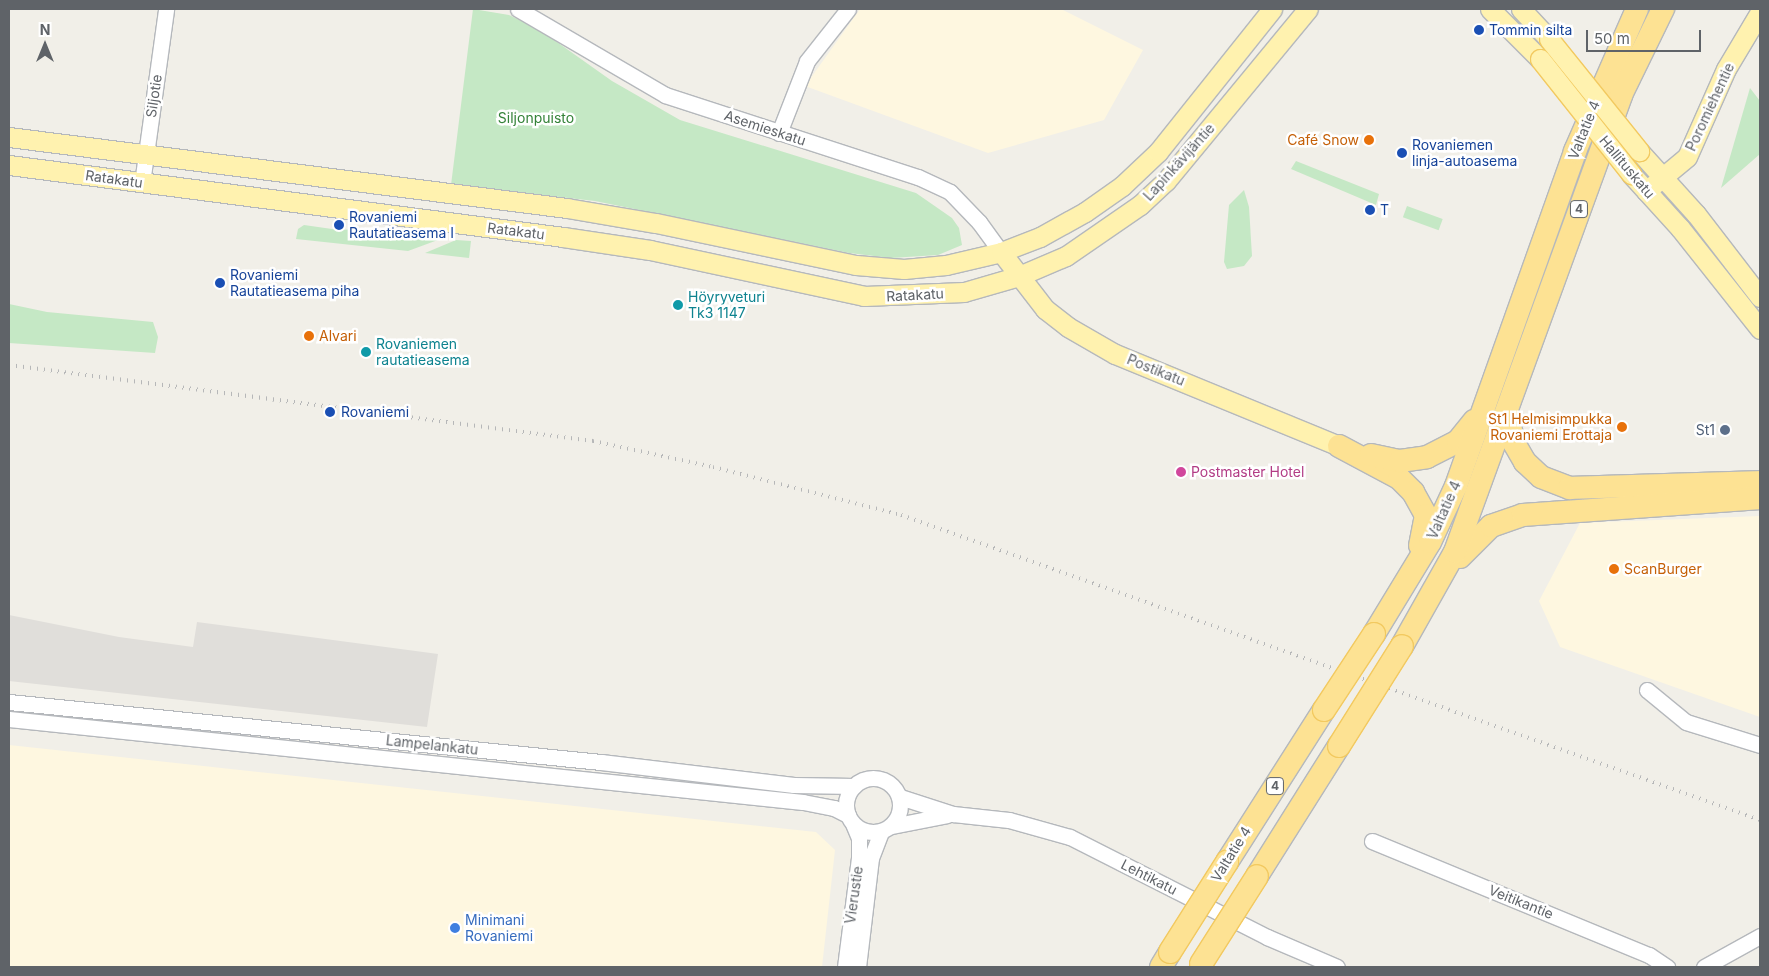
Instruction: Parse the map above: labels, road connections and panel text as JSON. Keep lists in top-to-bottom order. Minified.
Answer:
{"streets":{"highway":["Valtatie 4","4"],"main road":["Poromiehentie","Lapinkävijäntie","Hallituskatu","Ratakatu","Postikatu"],"street":["Siljotie","Asemieskatu","Lampelankatu","Lehtikatu","Vierustie","Veitikantie"]},"crossings":[["Siljotie","Ratakatu"],["Poromiehentie","Hallituskatu"],["Asemieskatu","Lapinkävijäntie"],["Asemieskatu","Ratakatu"],["Asemieskatu","Postikatu"],["Lapinkävijäntie","Ratakatu"],["Lapinkävijäntie","Postikatu"],["Ratakatu","Postikatu"],["Lampelankatu","Lehtikatu"],["Lampelankatu","Vierustie"],["Lehtikatu","Vierustie"]],"parks":["Siljonpuisto"],"places":["Tommin silta","Café Snow","Rovaniemen linja-autoasema","T","Rovaniemi Rautatieasema I","Rovaniemi Rautatieasema piha","Höyryveturi Tk3 1147","Alvari","Rovaniemen rautatieasema","Rovaniemi","St1 Helmisimpukka Rovaniemi Erottaja","St1","Postmaster Hotel","ScanBurger","Minimani Rovaniemi"],"scale_bar":"50 m","north":"top"}
